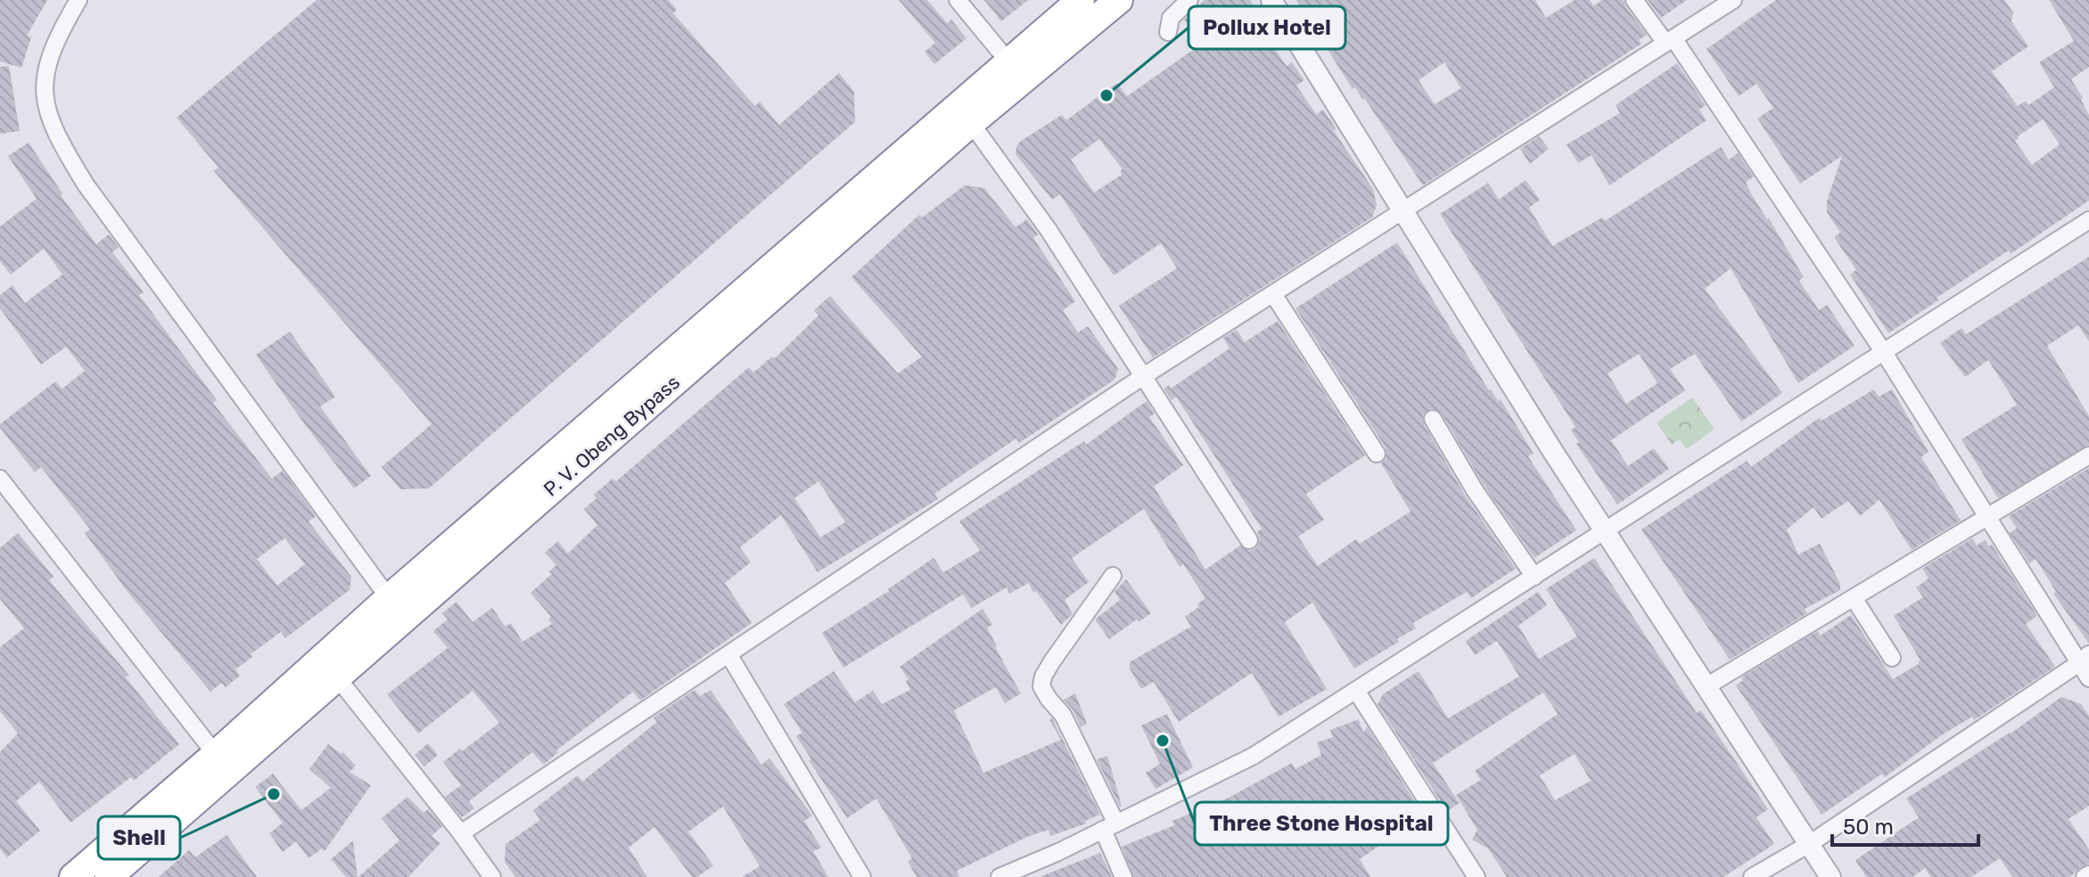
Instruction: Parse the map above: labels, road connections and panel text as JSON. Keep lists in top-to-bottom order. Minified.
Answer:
{"streets":{"highway":["P. V. Obeng Bypass"]},"places":["Pollux Hotel","Three Stone Hospital","Shell"],"scale_bar":"50 m"}
